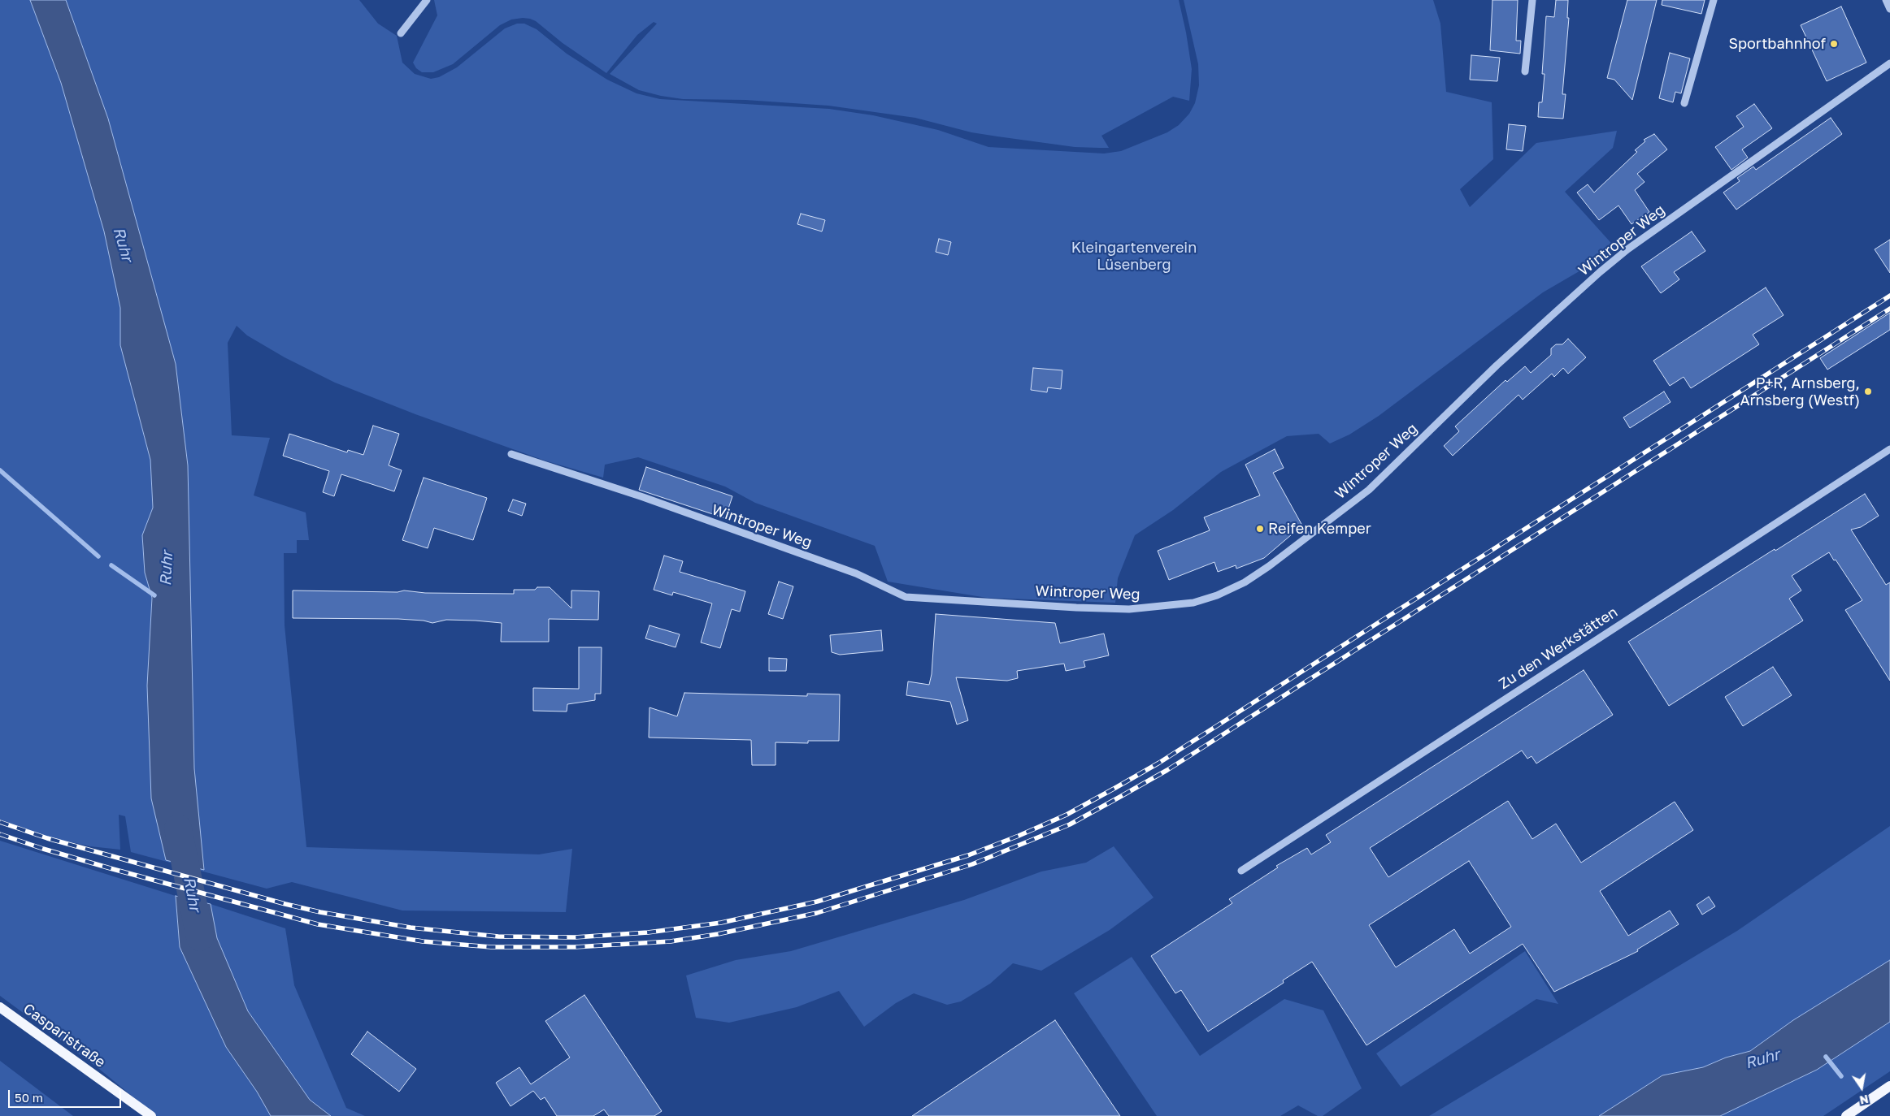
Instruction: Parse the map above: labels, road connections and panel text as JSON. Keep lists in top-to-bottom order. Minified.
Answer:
{"streets":{"main road":["Casparistraße"],"street":["Wintroper Weg","Zu den Werkstätten"]},"water":["Ruhr"],"parks":["Kleingartenverein Lüsenberg"],"places":["Sportbahnhof","P+R, Arnsberg, Arnsberg (Westf)","Reifen Kemper"],"scale_bar":"50 m","north":"bottom"}
